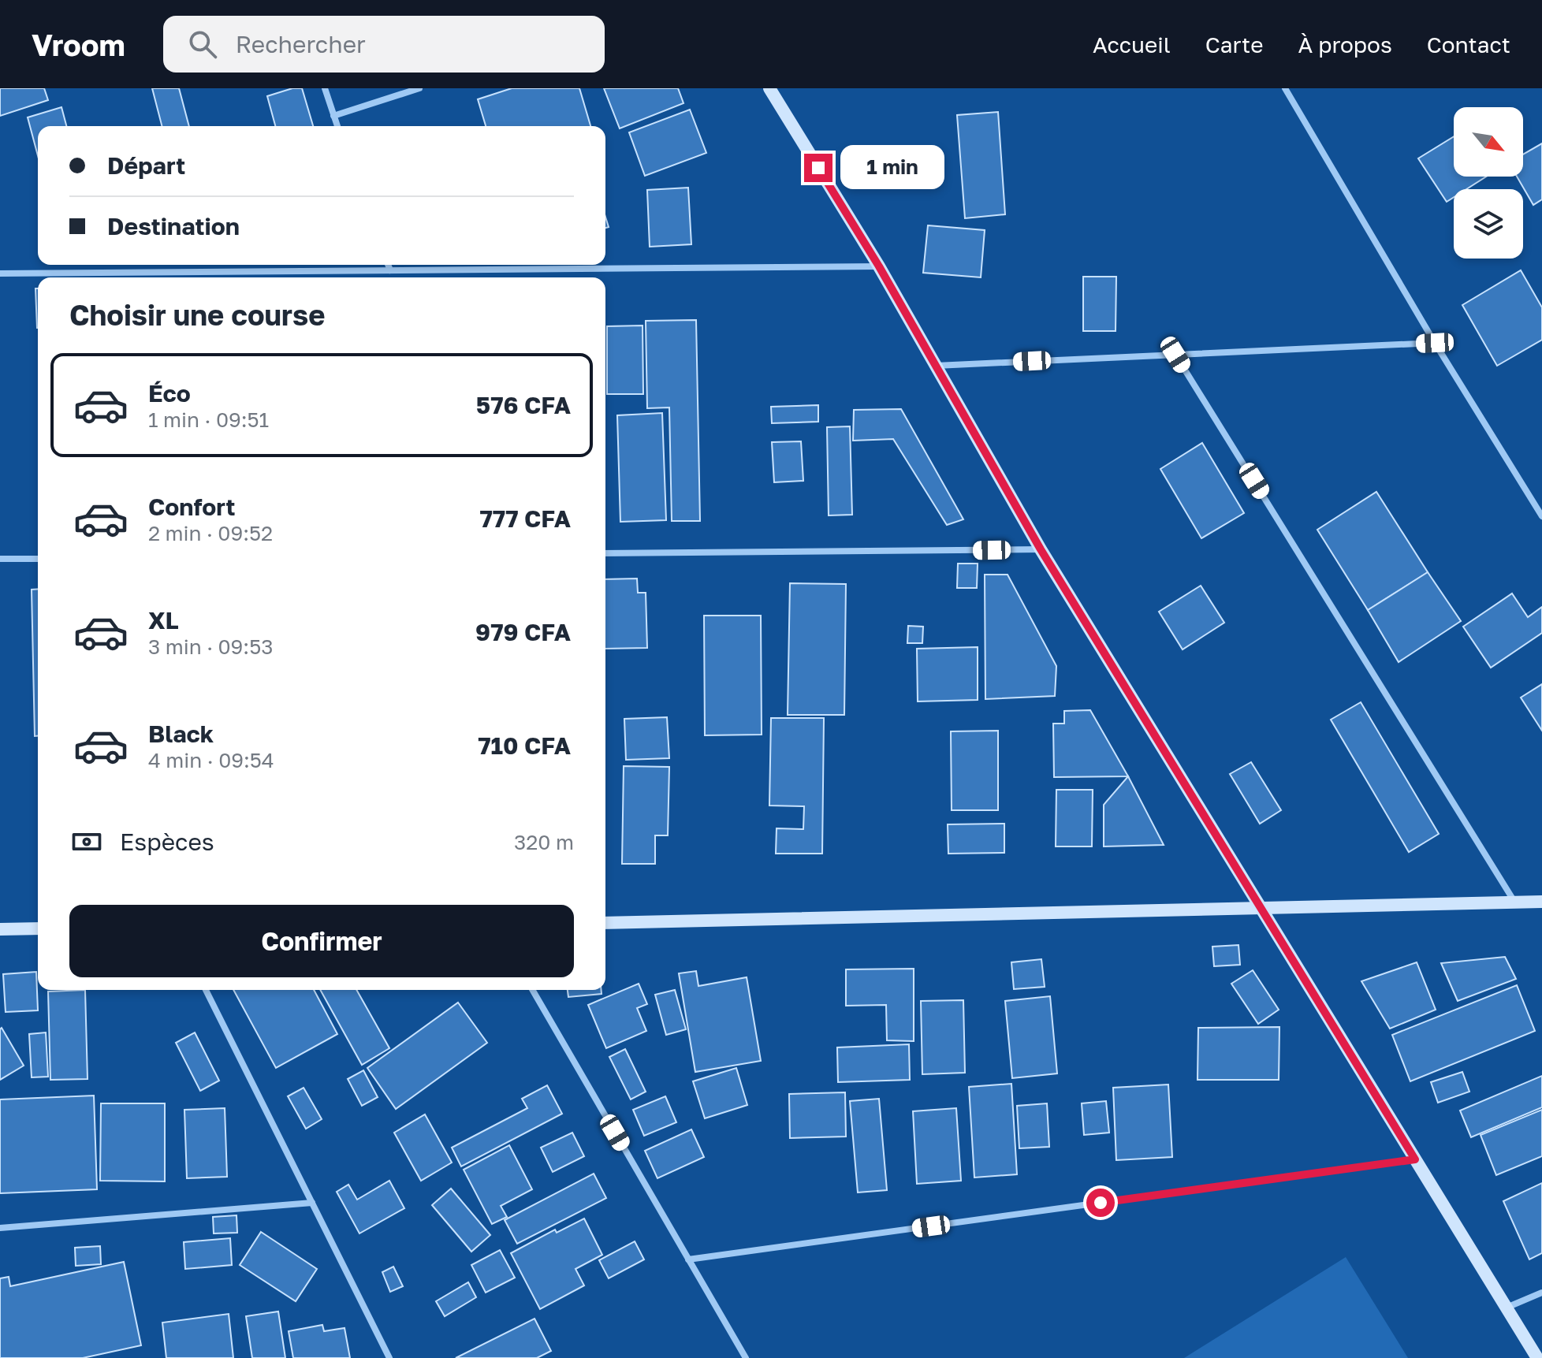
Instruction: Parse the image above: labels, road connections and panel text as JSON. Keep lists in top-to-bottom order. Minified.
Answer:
{"north":"bottom right","page":{"header":"Vroom","search":"Rechercher","nav":["Accueil","Carte","À propos","Contact"],"banner":["Départ","Destination"],"bubble":"1 min","heading":"Choisir une course","list":[{"name":"Éco","note":"1 min · 09:51","value":"576 CFA"},{"name":"Confort","note":"2 min · 09:52","value":"777 CFA"},{"name":"XL","note":"3 min · 09:53","value":"979 CFA"},{"name":"Black","note":"4 min · 09:54","value":"710 CFA"}],"pay":["Espèces","320 m"],"buttons":"Confirmer"}}
